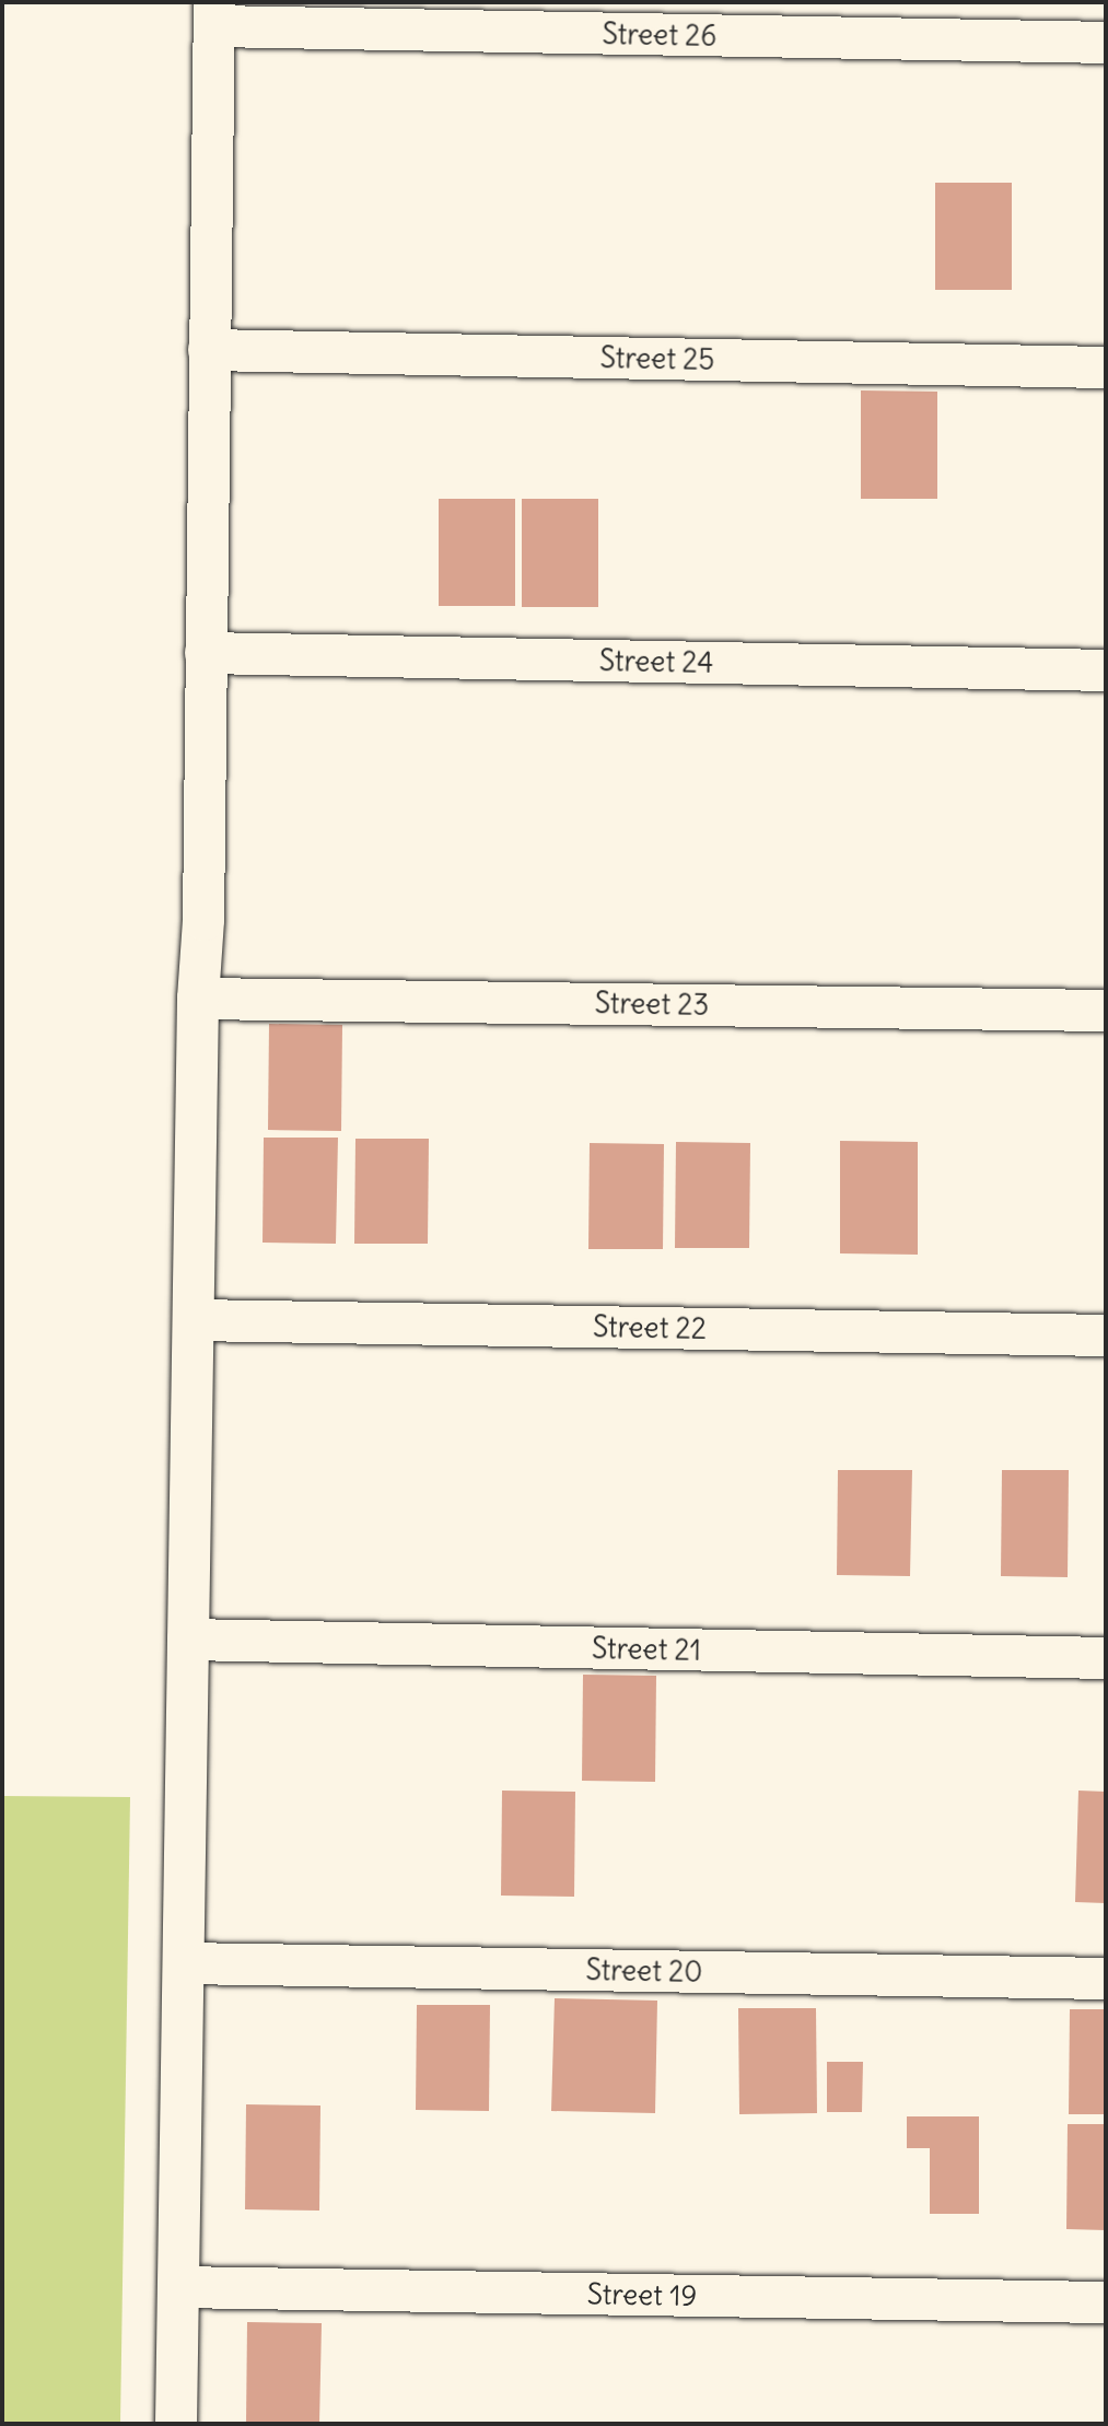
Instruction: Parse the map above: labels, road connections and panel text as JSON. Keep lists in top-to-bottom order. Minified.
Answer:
{"streets":{"street":["Street 26","Street 25","Street 24","Street 23","Street 22","Street 21","Street 20","Street 19"]}}
